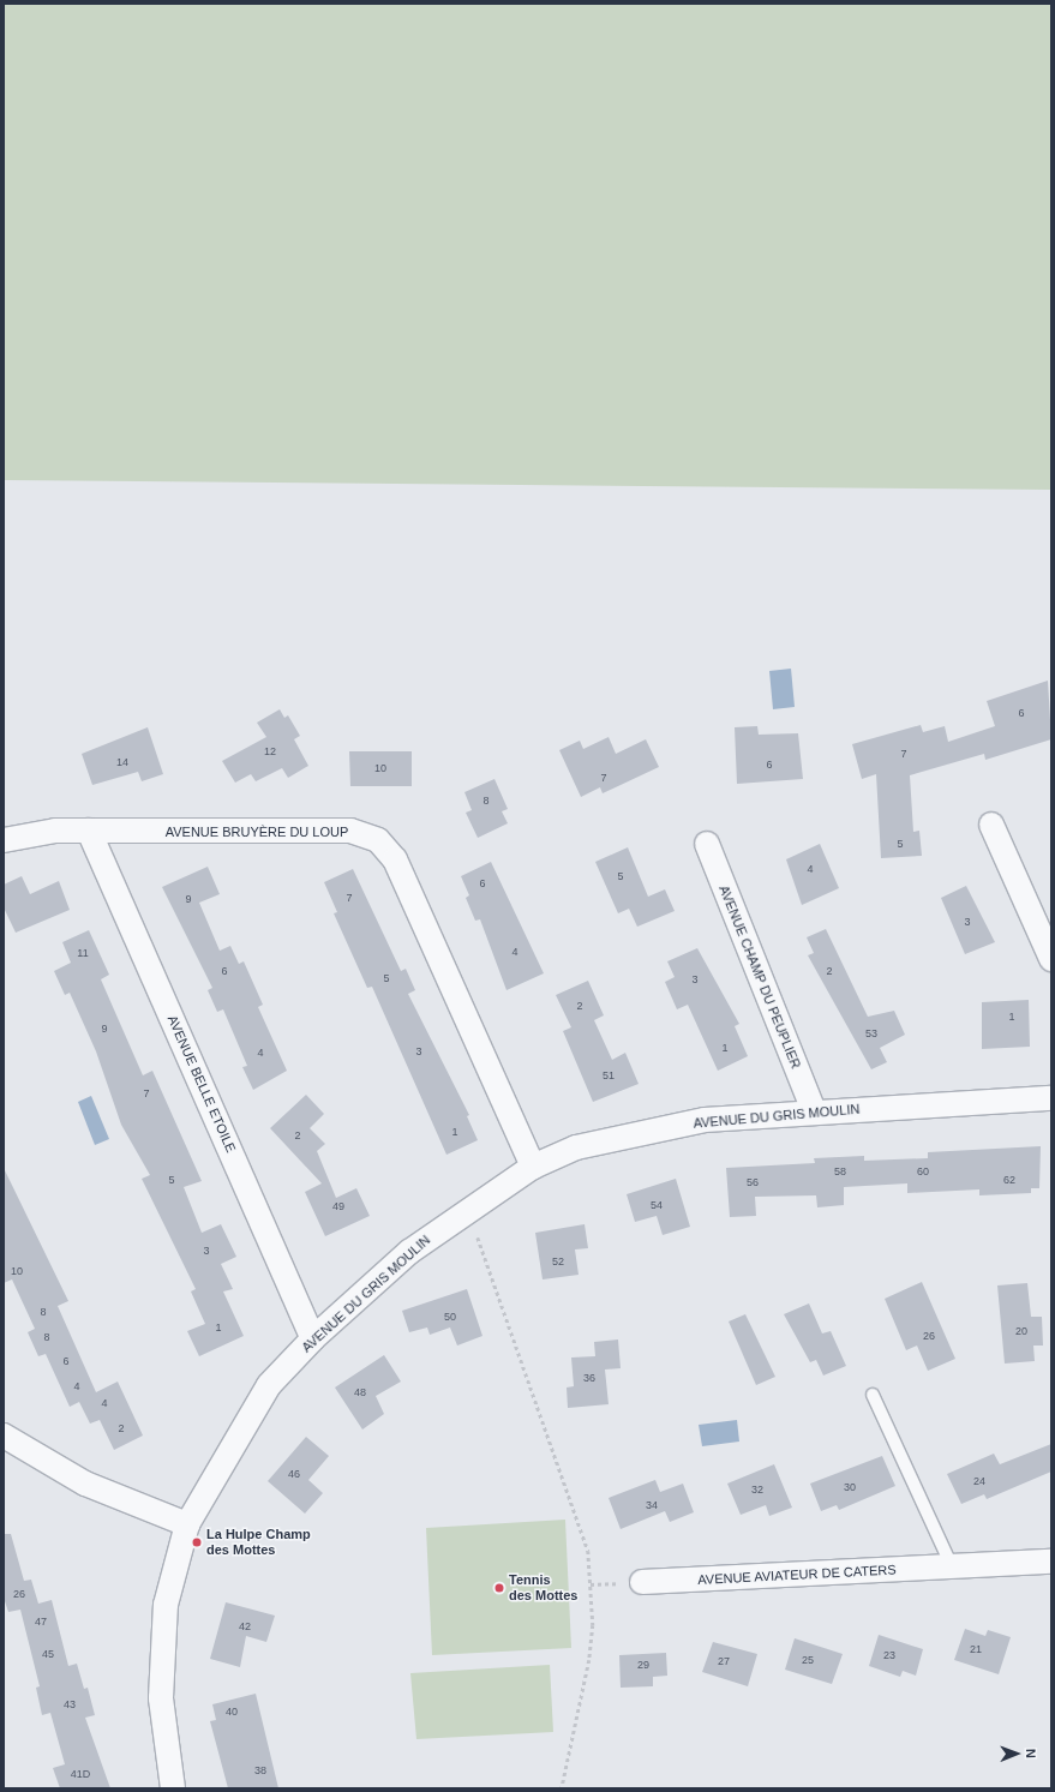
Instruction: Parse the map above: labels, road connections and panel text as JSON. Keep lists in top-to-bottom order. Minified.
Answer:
{"streets":{"street":["AVENUE BRUYÈRE DU LOUP","AVENUE CHAMP DU PEUPLIER","AVENUE BELLE ETOILE","AVENUE DU GRIS MOULIN","AVENUE AVIATEUR DE CATERS"]},"crossings":[["AVENUE BRUYÈRE DU LOUP","AVENUE BELLE ETOILE"],["AVENUE BRUYÈRE DU LOUP","AVENUE DU GRIS MOULIN"],["AVENUE CHAMP DU PEUPLIER","AVENUE DU GRIS MOULIN"],["AVENUE BELLE ETOILE","AVENUE DU GRIS MOULIN"]],"places":["La Hulpe Champ des Mottes","Tennis des Mottes"],"house_numbers":["6","12","7","14","6","10","7","8","5","4","5","6","7","9","3","4","11","6","2","5","3","2","1","9","53","1","3","4","51","7","1","2","58","60","5","62","56","54","49","3","52","10","8","50","1","20","26","8","6","36","4","48","4","2","46","24","30","32","34","26","47","42","21","45","23","25","27","29","43","40","38","41D"],"north":"right"}
